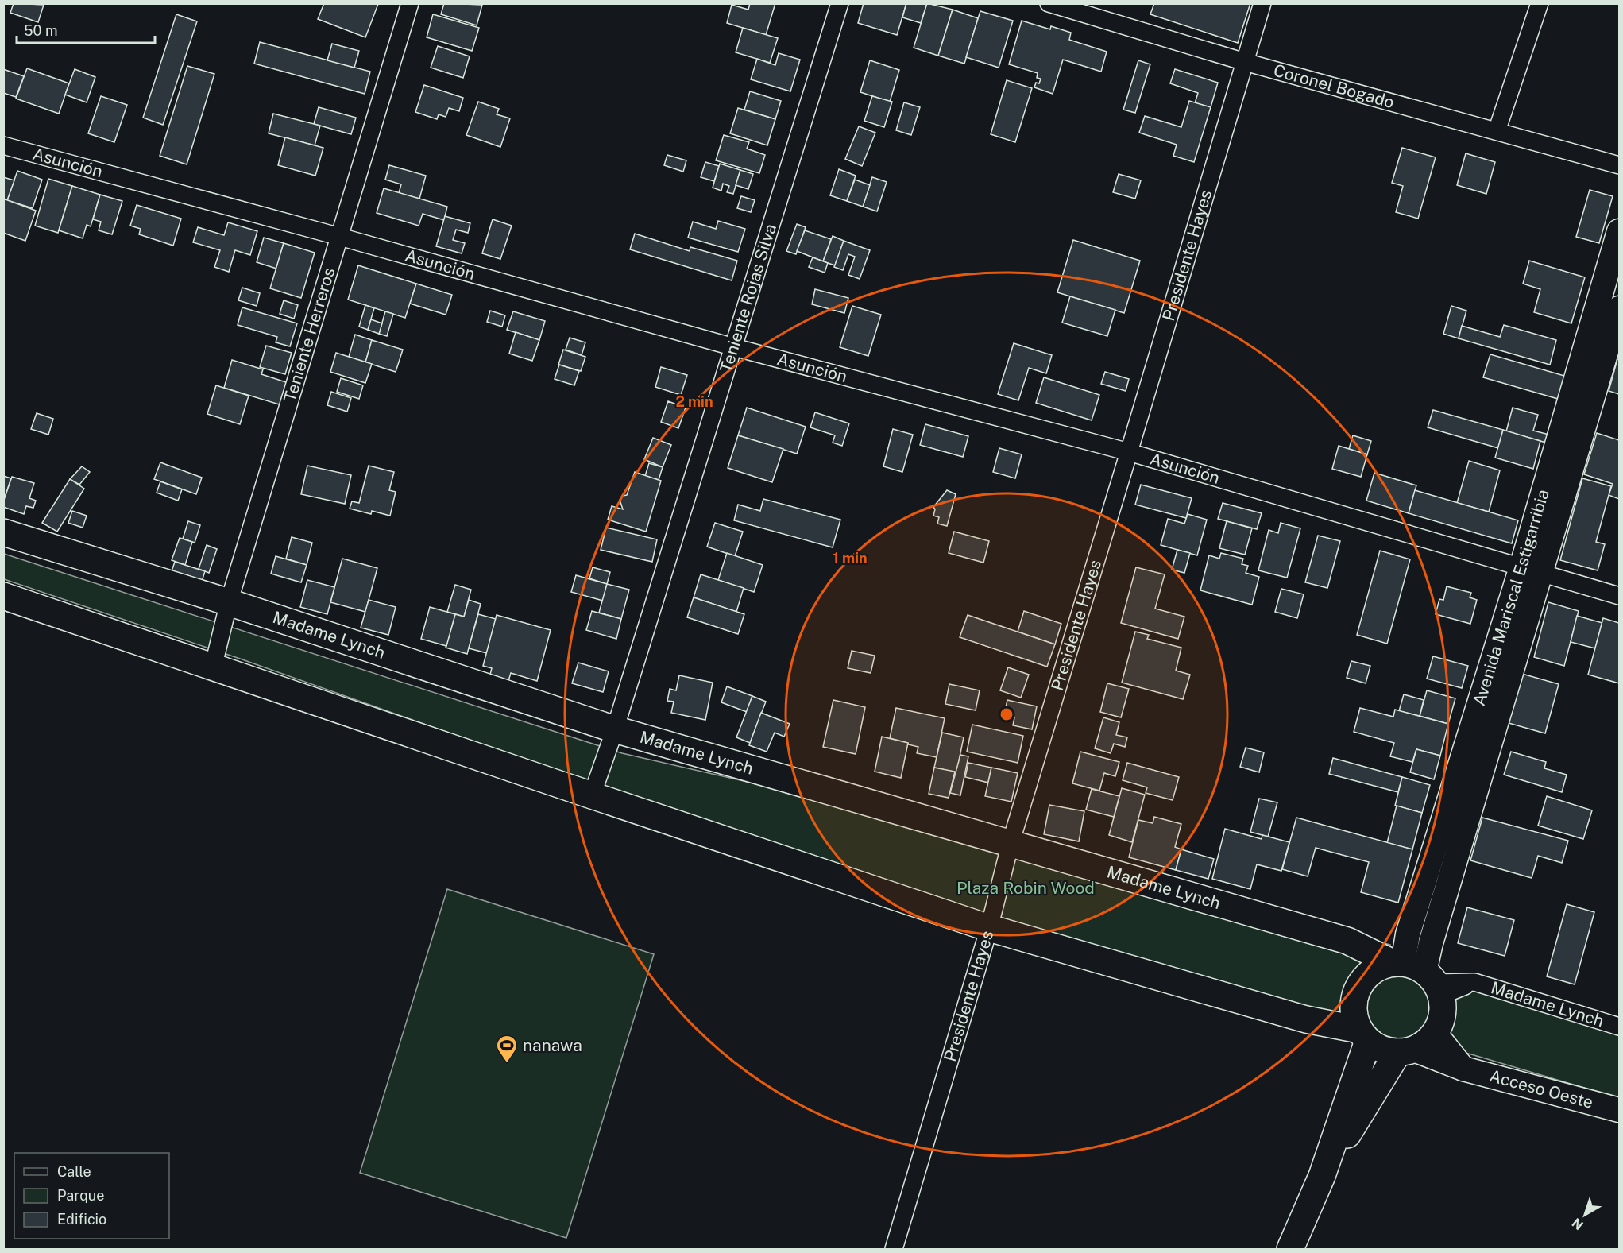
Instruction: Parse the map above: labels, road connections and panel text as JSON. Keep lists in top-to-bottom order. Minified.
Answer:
{"streets":{"main road":["Avenida Mariscal Estigarribia","Madame Lynch","Acceso Oeste"],"street":["Coronel Bogado","Asunción","Presidente Hayes","Teniente Rojas Silva","Teniente Herreros"]},"crossings":[["Coronel Bogado","Presidente Hayes"],["Asunción","Presidente Hayes"],["Asunción","Teniente Rojas Silva"],["Asunción","Teniente Herreros"],["Asunción","Avenida Mariscal Estigarribia"],["Presidente Hayes","Madame Lynch"],["Teniente Rojas Silva","Madame Lynch"],["Teniente Herreros","Madame Lynch"],["Avenida Mariscal Estigarribia","Madame Lynch"],["Avenida Mariscal Estigarribia","Acceso Oeste"],["Madame Lynch","Acceso Oeste"]],"parks":["Plaza Robin Wood"],"places":{"sports":["nanawa"]},"legend":["Calle","Parque","Edificio"],"scale_bar":"50 m","north":"bottom left","rings":["2 min","1 min"]}
